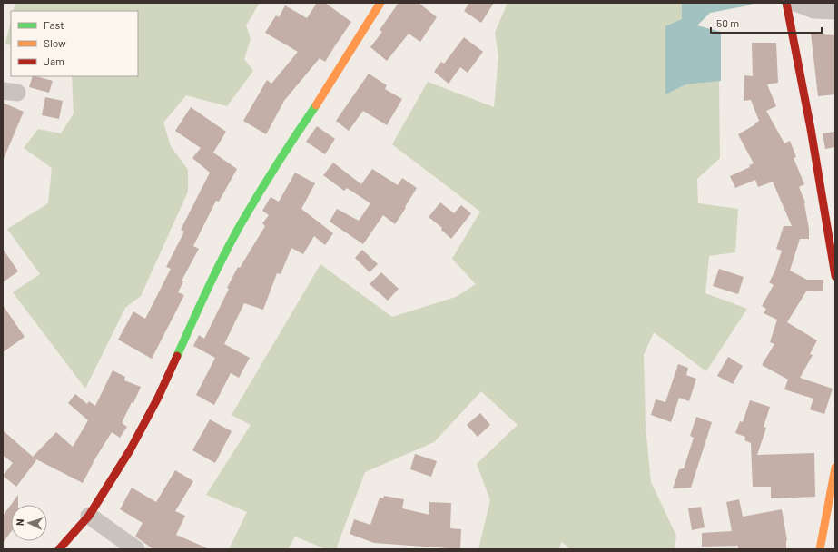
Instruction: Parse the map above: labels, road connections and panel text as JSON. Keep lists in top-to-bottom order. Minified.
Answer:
{"legend":["Fast","Slow","Jam"],"scale_bar":"50 m","north":"left"}
